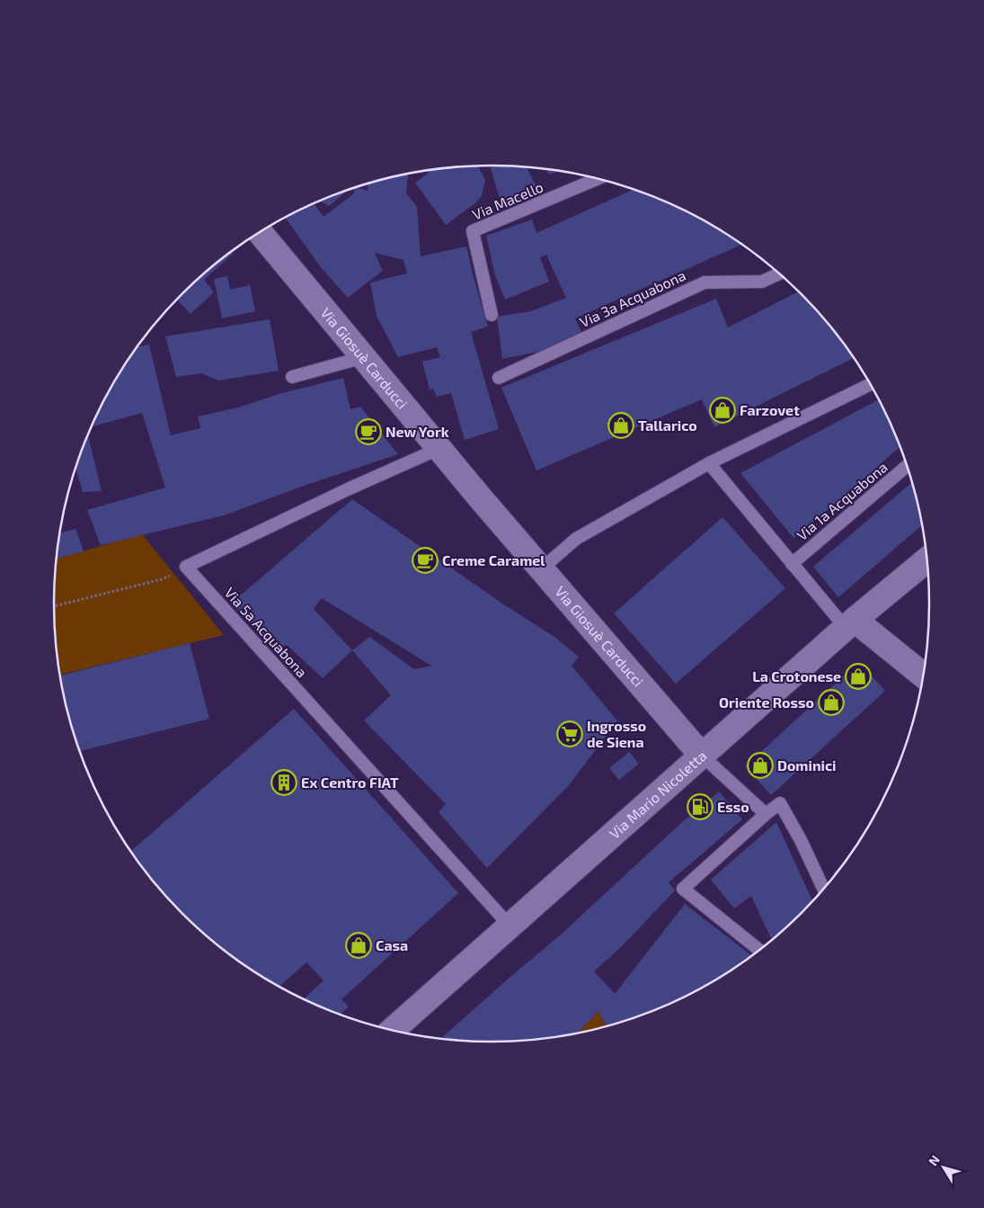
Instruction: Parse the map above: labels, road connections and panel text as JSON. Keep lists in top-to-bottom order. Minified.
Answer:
{"streets":{"street":["Via Giosuè Carducci","Via Mario Nicoletta"],"lane":["Via Macello","Via 3a Acquabona","Via 1a Acquabona","Via 5a Acquabona"]},"crossings":[["Via Giosuè Carducci","Via Mario Nicoletta"],["Via 5a Acquabona","Via Mario Nicoletta"]],"places":{"shop":["Farzovet","Tallarico","La Crotonese","Oriente Rosso","Dominici","Casa"],"cafe":["New York","Creme Caramel"],"supermarket":["Ingrosso de Siena"],"building":["Ex Centro FIAT"],"fuel station":["Esso"]},"north":"top left"}
